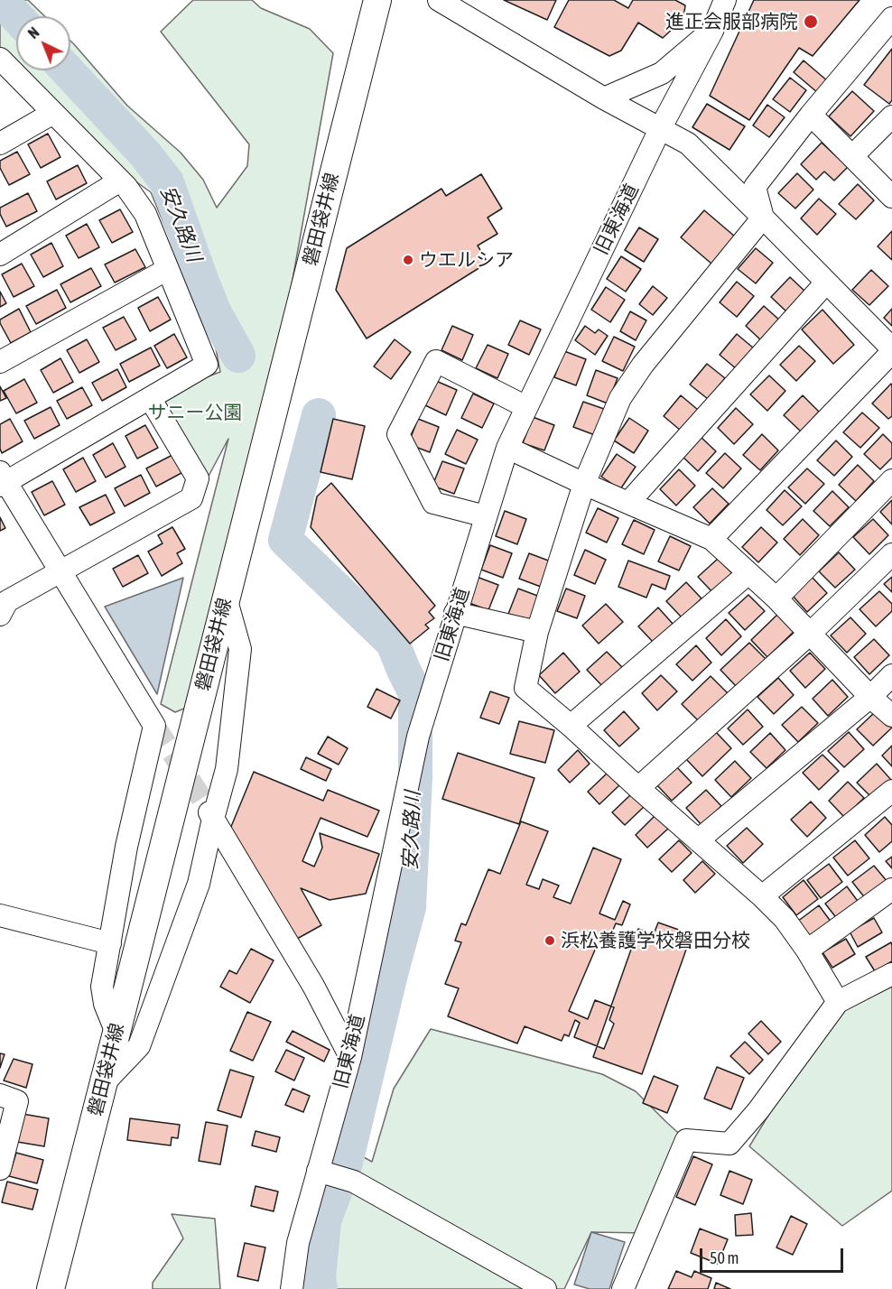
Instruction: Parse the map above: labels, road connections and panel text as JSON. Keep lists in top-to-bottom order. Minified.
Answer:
{"streets":{"main road":["磐田袋井線"],"street":["旧東海道"]},"water":["安久路川"],"parks":["サニー公園"],"places":["進正会服部病院","ウエルシア","浜松養護学校磐田分校"],"scale_bar":"50 m","north":"top left"}
